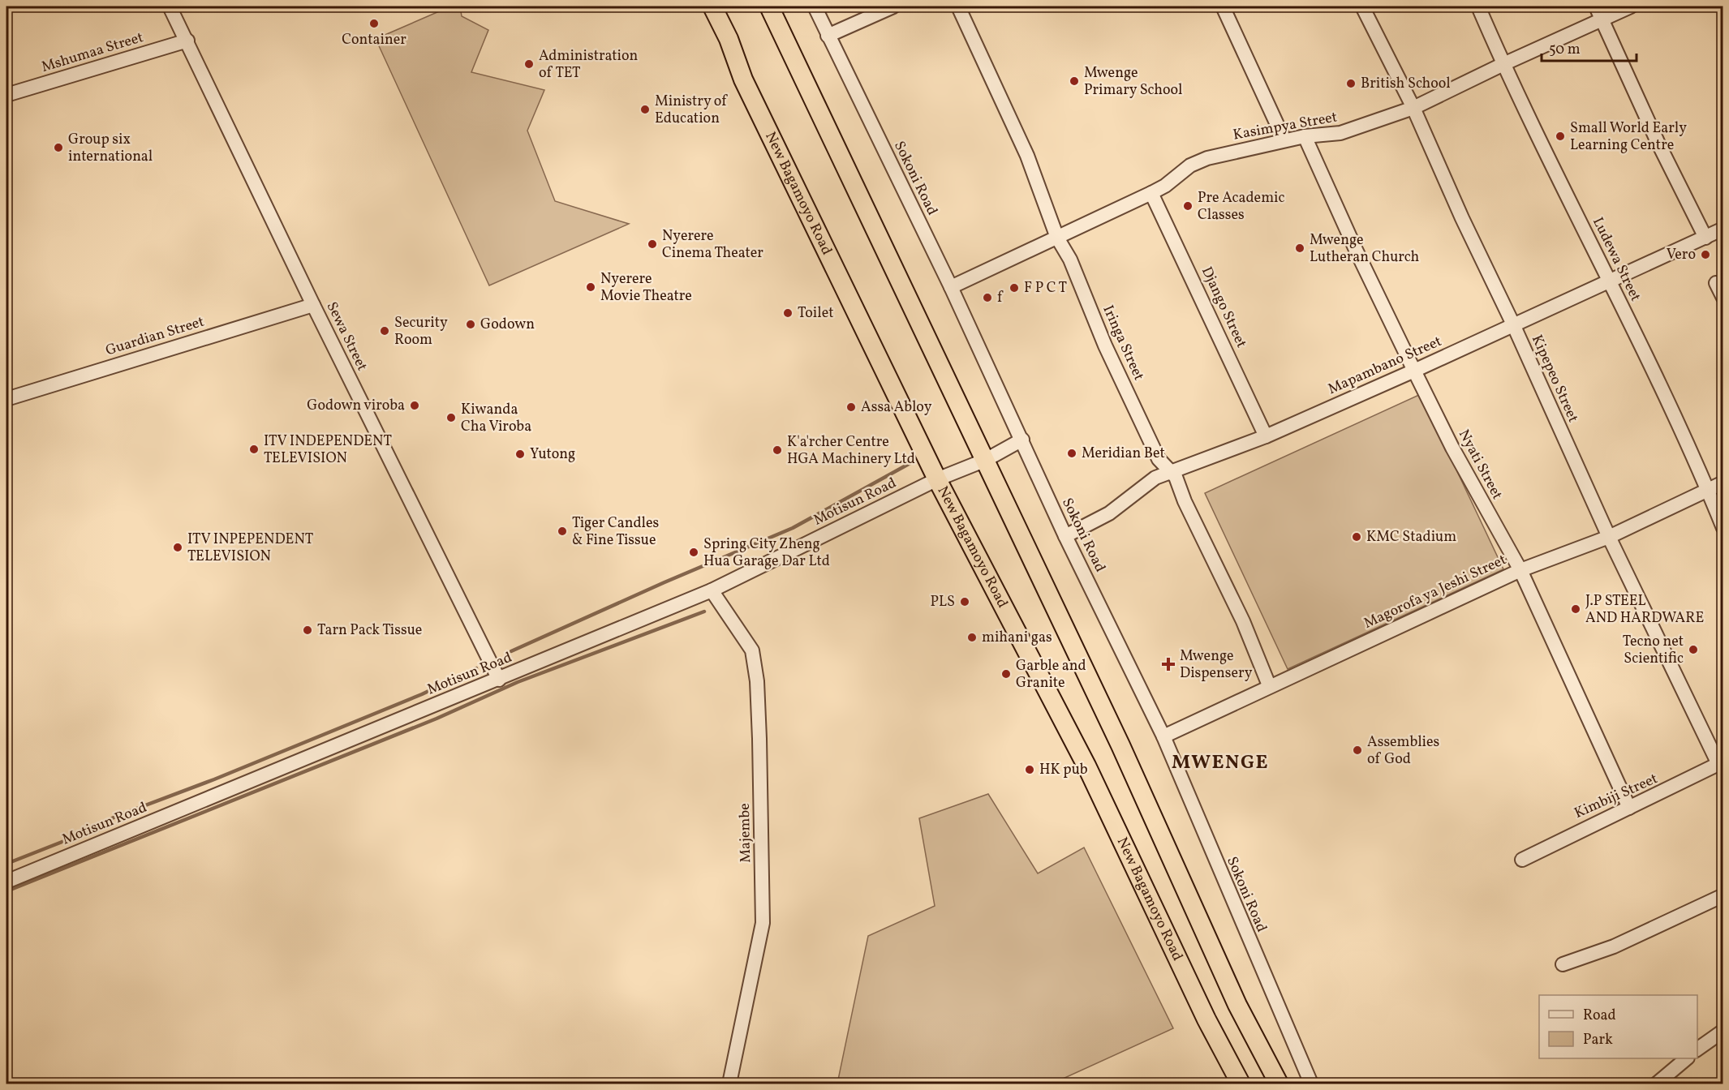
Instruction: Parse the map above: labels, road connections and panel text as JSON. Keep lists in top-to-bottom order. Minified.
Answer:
{"streets":{"highway":["New Bagamoyo Road"],"street":["Mshumaa Street","Kasimpya Street","Sokoni Road","Ludewa Street","Django Street","Guardian Street","Sewa Street","Iringa Street","Mapambano Street","Kipepeo Street","Nyati Street","Motisun Road","Magorofa ya Jeshi Street","Kimbiji Street","Majembe"]},"crossings":[["Mshumaa Street","Sewa Street"],["Kasimpya Street","Sokoni Road"],["Kasimpya Street","Ludewa Street"],["Kasimpya Street","Django Street"],["Kasimpya Street","Iringa Street"],["Kasimpya Street","Kipepeo Street"],["Kasimpya Street","Nyati Street"],["Sokoni Road","Mapambano Street"],["Sokoni Road","Motisun Road"],["Sokoni Road","Magorofa ya Jeshi Street"],["New Bagamoyo Road","Motisun Road"],["Ludewa Street","Mapambano Street"],["Ludewa Street","Magorofa ya Jeshi Street"],["Django Street","Mapambano Street"],["Guardian Street","Sewa Street"],["Sewa Street","Motisun Road"],["Iringa Street","Mapambano Street"],["Iringa Street","Magorofa ya Jeshi Street"],["Mapambano Street","Kipepeo Street"],["Mapambano Street","Nyati Street"],["Kipepeo Street","Magorofa ya Jeshi Street"],["Kipepeo Street","Kimbiji Street"],["Nyati Street","Magorofa ya Jeshi Street"],["Nyati Street","Kimbiji Street"],["Motisun Road","Majembe"]],"districts":["MWENGE"],"places":{"other":["Container","Administration of TET","Mwenge Primary School","British School","Ministry of Education","Small World Early Learning Centre","Group six international","Pre Academic Classes","Nyerere Cinema Theater","Mwenge Lutheran Church","Vero","Nyerere Movie Theatre","F P C T","f","Toilet","Godown","Security Room","Godown viroba","Assa Abloy","Kiwanda Cha Viroba","ITV INDEPENDENT TELEVISION","K'a'rcher Centre HGA Machinery Ltd","Meridian Bet","Yutong","Tiger Candles & Fine Tissue","KMC Stadium","ITV INPEPENDENT TELEVISION","Spring City Zheng Hua Garage Dar Ltd","PLS","J.P STEEL AND HARDWARE","Tarn Pack Tissue","mihani gas","Tecno net Scientific","Garble and Granite","Assemblies of God","HK pub"],"health":["Mwenge Dispensery"]},"legend":["Road","Park"],"scale_bar":"50 m"}
